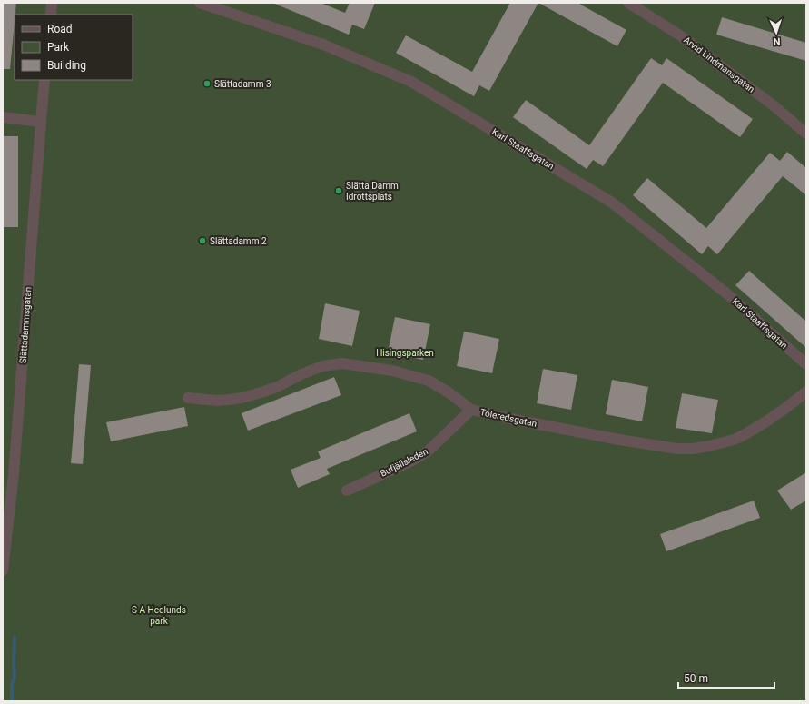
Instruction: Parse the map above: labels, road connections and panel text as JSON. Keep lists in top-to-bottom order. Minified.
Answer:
{"streets":{"street":["Arvid Lindmansgatan","Karl Staaffsgatan","Slättadammsgatan","Toleredsgatan","Bufjällsleden"]},"crossings":[["Toleredsgatan","Bufjällsleden"]],"parks":["Hisingsparken","S A Hedlunds park"],"places":["Slättadamm 3","Slätta Damm Idrottsplats","Slättadamm 2"],"legend":["Road","Park","Building"],"scale_bar":"50 m","north":"bottom"}
